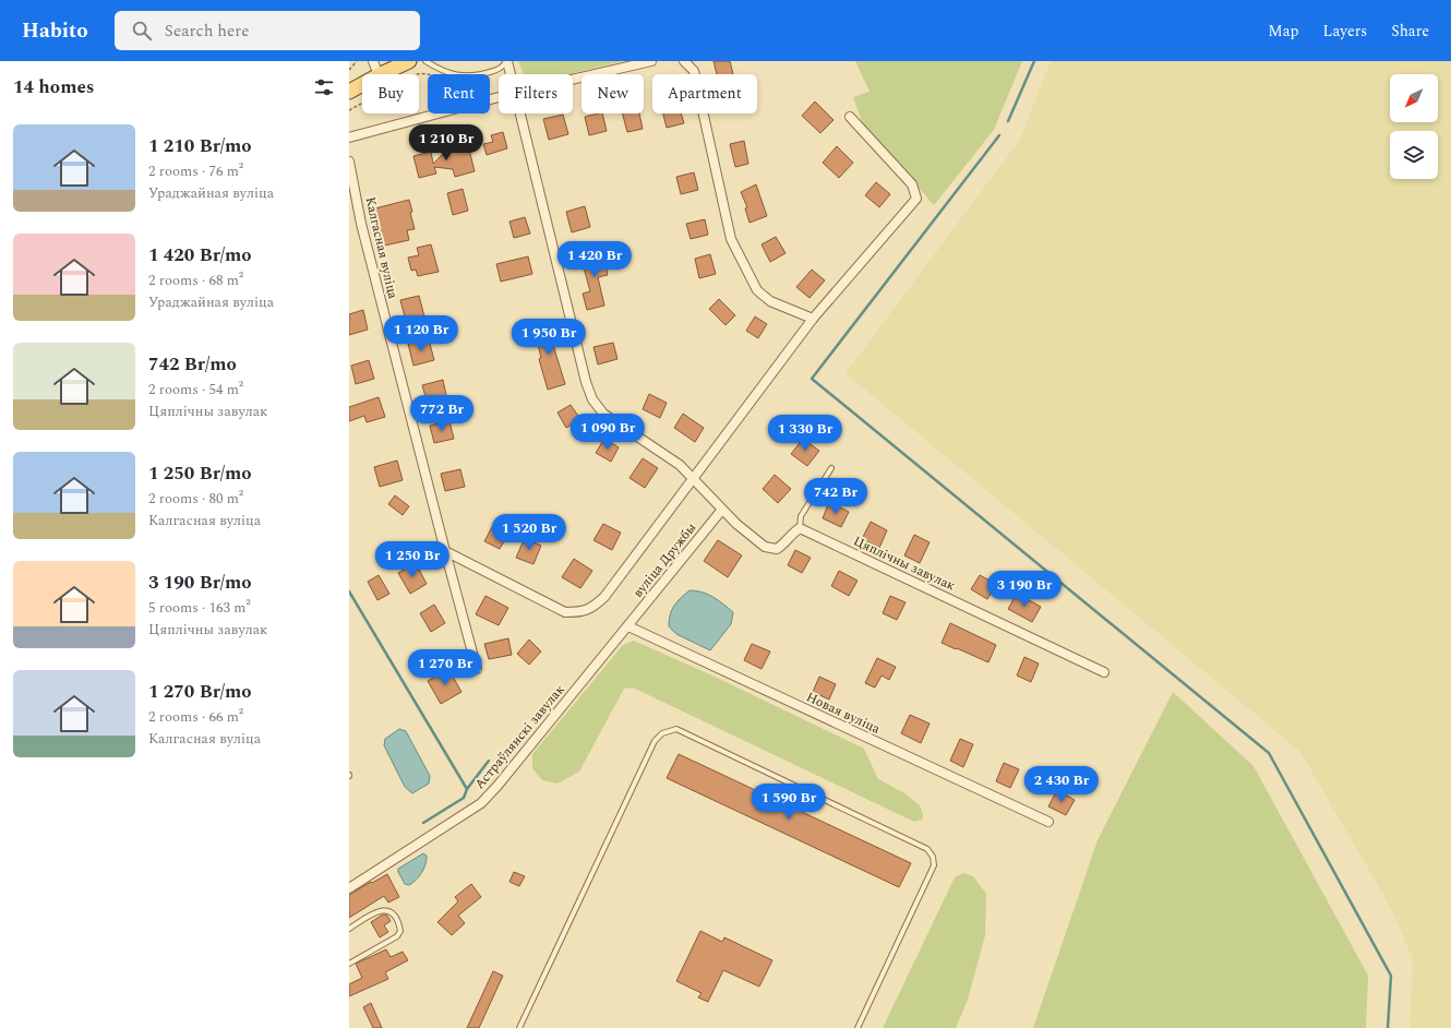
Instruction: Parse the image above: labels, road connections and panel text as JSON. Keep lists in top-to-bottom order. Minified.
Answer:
{"streets":{"street":["Калгасная вуліца","вуліца Дружбы","Цяплічны завулак","Новая вуліца","Астраўлянскі завулак"]},"crossings":[["вуліца Дружбы","Новая вуліца"],["вуліца Дружбы","Астраўлянскі завулак"],["Новая вуліца","Астраўлянскі завулак"]],"north":"bottom left","page":{"header":"Habito","search":"Search here","nav":["Map","Layers","Share"],"heading":"14 homes","chip":["Buy","Rent","Filters","New","Apartment"],"list":[{"name":"1 210 Br/mo","note":"2 rooms · 76 m² · Ураджайная вуліца"},{"name":"1 420 Br/mo","note":"2 rooms · 68 m² · Ураджайная вуліца"},{"name":"742 Br/mo","note":"2 rooms · 54 m² · Цяплічны завулак"},{"name":"1 250 Br/mo","note":"2 rooms · 80 m² · Калгасная вуліца"},{"name":"3 190 Br/mo","note":"5 rooms · 163 m² · Цяплічны завулак"},{"name":"1 270 Br/mo","note":"2 rooms · 66 m² · Калгасная вуліца"}],"price":["1 210 Br","1 420 Br","1 120 Br","1 950 Br","772 Br","1 090 Br","1 330 Br","742 Br","1 520 Br","1 250 Br","3 190 Br","1 270 Br","2 430 Br","1 590 Br"]}}
